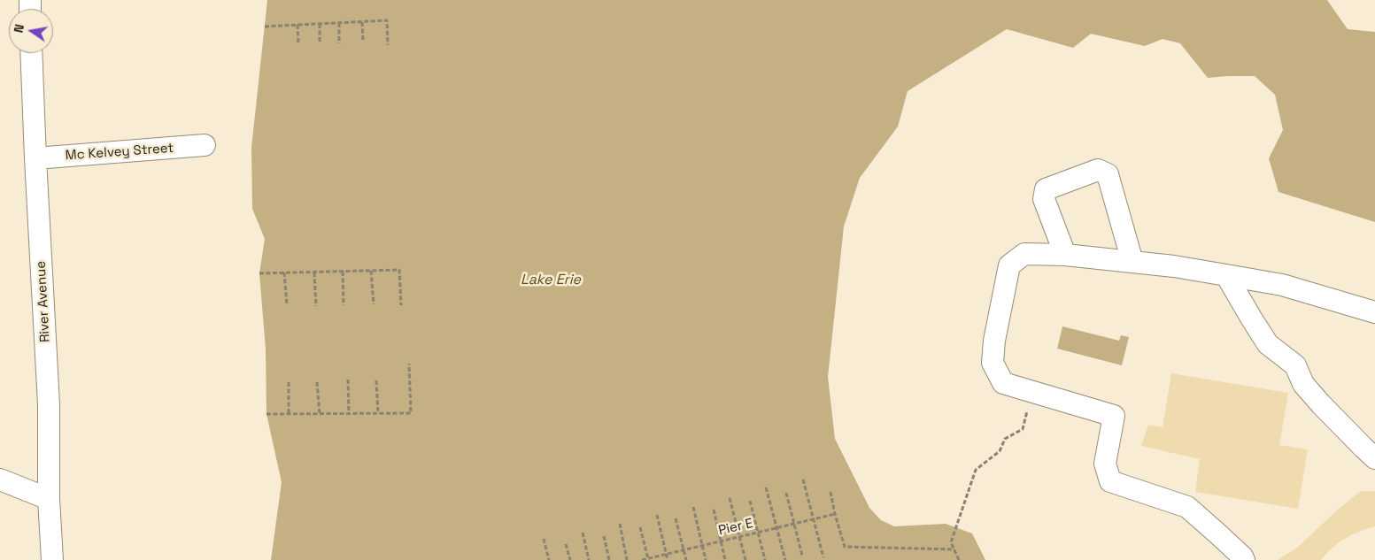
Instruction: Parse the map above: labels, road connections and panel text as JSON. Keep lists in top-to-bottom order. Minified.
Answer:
{"streets":{"street":["Mc Kelvey Street","River Avenue"],"path":["Pier E"]},"crossings":[["Mc Kelvey Street","River Avenue"]],"water":["Lake Erie"],"north":"left"}
